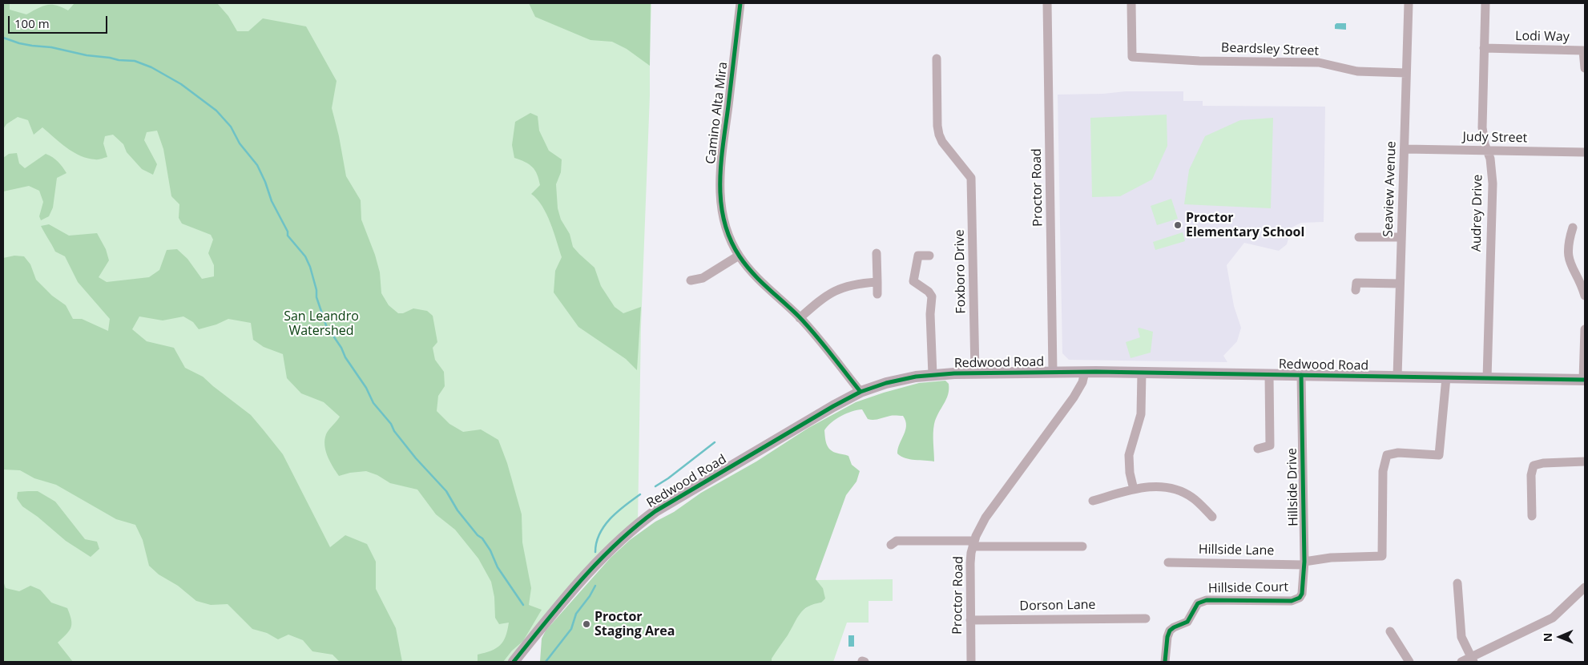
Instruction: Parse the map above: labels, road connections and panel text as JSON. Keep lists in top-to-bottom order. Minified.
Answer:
{"streets":{"main road":["Redwood Road"],"street":["Lodi Way","Beardsley Street","Camino Alta Mira","Judy Street","Proctor Road","Seaview Avenue","Audrey Drive","Foxboro Drive","Hillside Drive","Hillside Lane","Hillside Court","Dorson Lane"]},"crossings":[["Lodi Way","Audrey Drive"],["Beardsley Street","Seaview Avenue"],["Camino Alta Mira","Redwood Road"],["Judy Street","Seaview Avenue"],["Judy Street","Audrey Drive"],["Proctor Road","Redwood Road"],["Proctor Road","Dorson Lane"],["Seaview Avenue","Redwood Road"],["Audrey Drive","Redwood Road"],["Foxboro Drive","Redwood Road"],["Redwood Road","Hillside Drive"],["Redwood Road","Hillside Lane"],["Hillside Drive","Hillside Lane"],["Hillside Drive","Hillside Court"]],"parks":["San Leandro Watershed"],"places":["Proctor Elementary School","Proctor Staging Area"],"scale_bar":"100 m","north":"left"}
